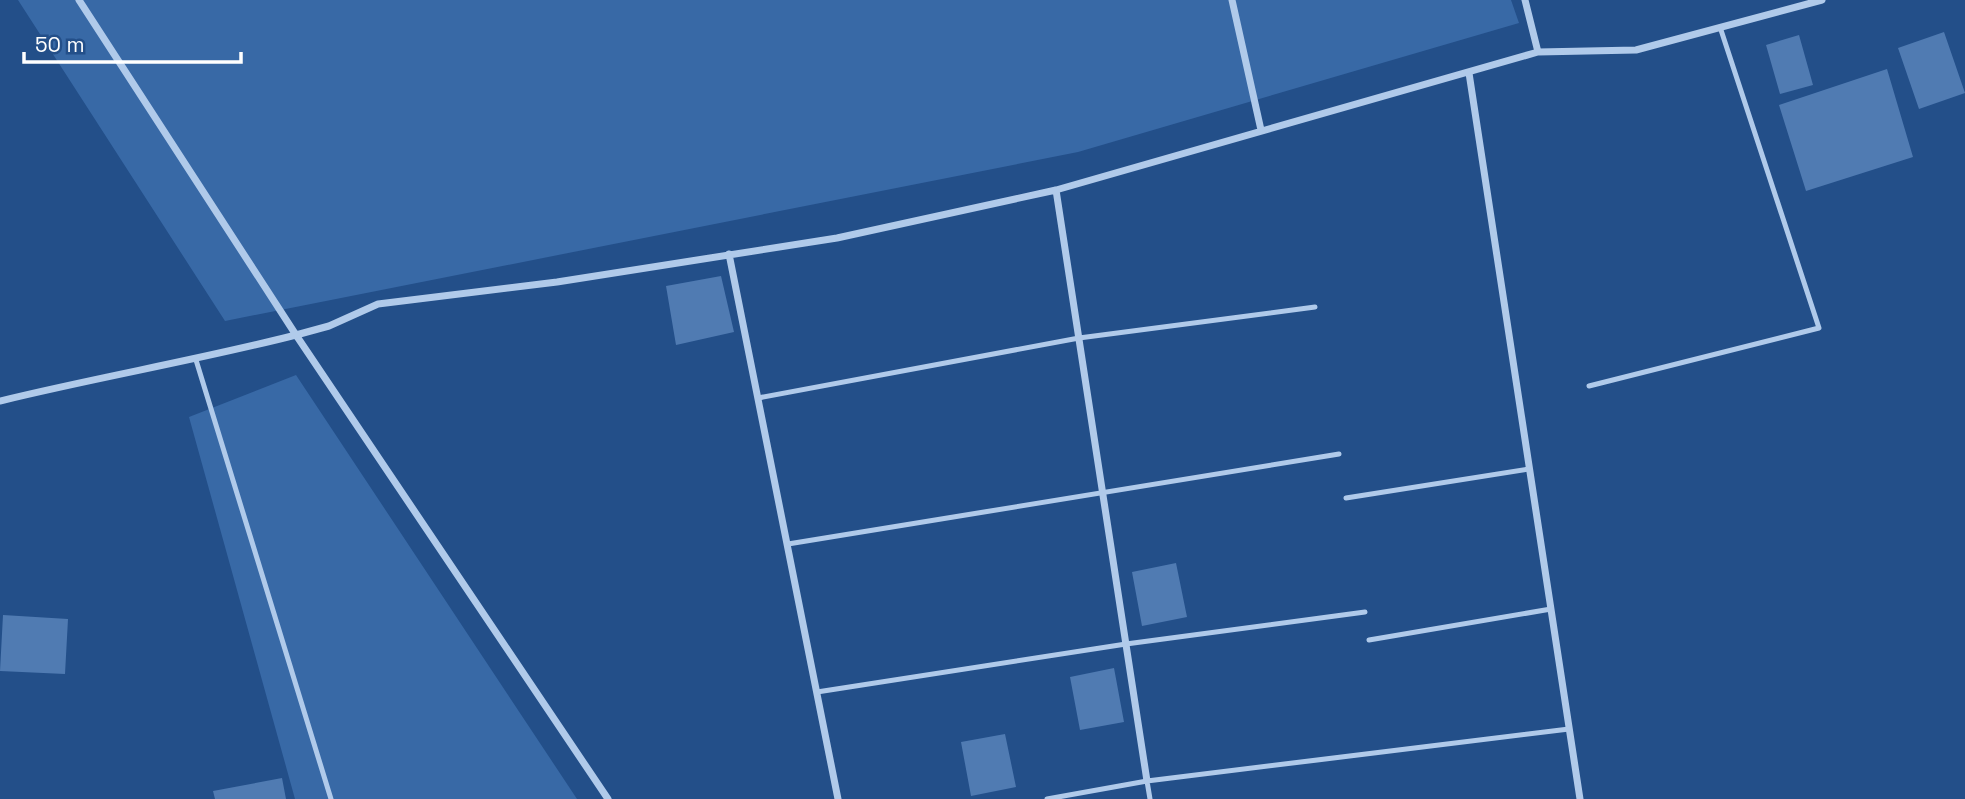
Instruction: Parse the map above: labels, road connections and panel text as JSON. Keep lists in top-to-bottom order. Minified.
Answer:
{"scale_bar":"50 m"}
